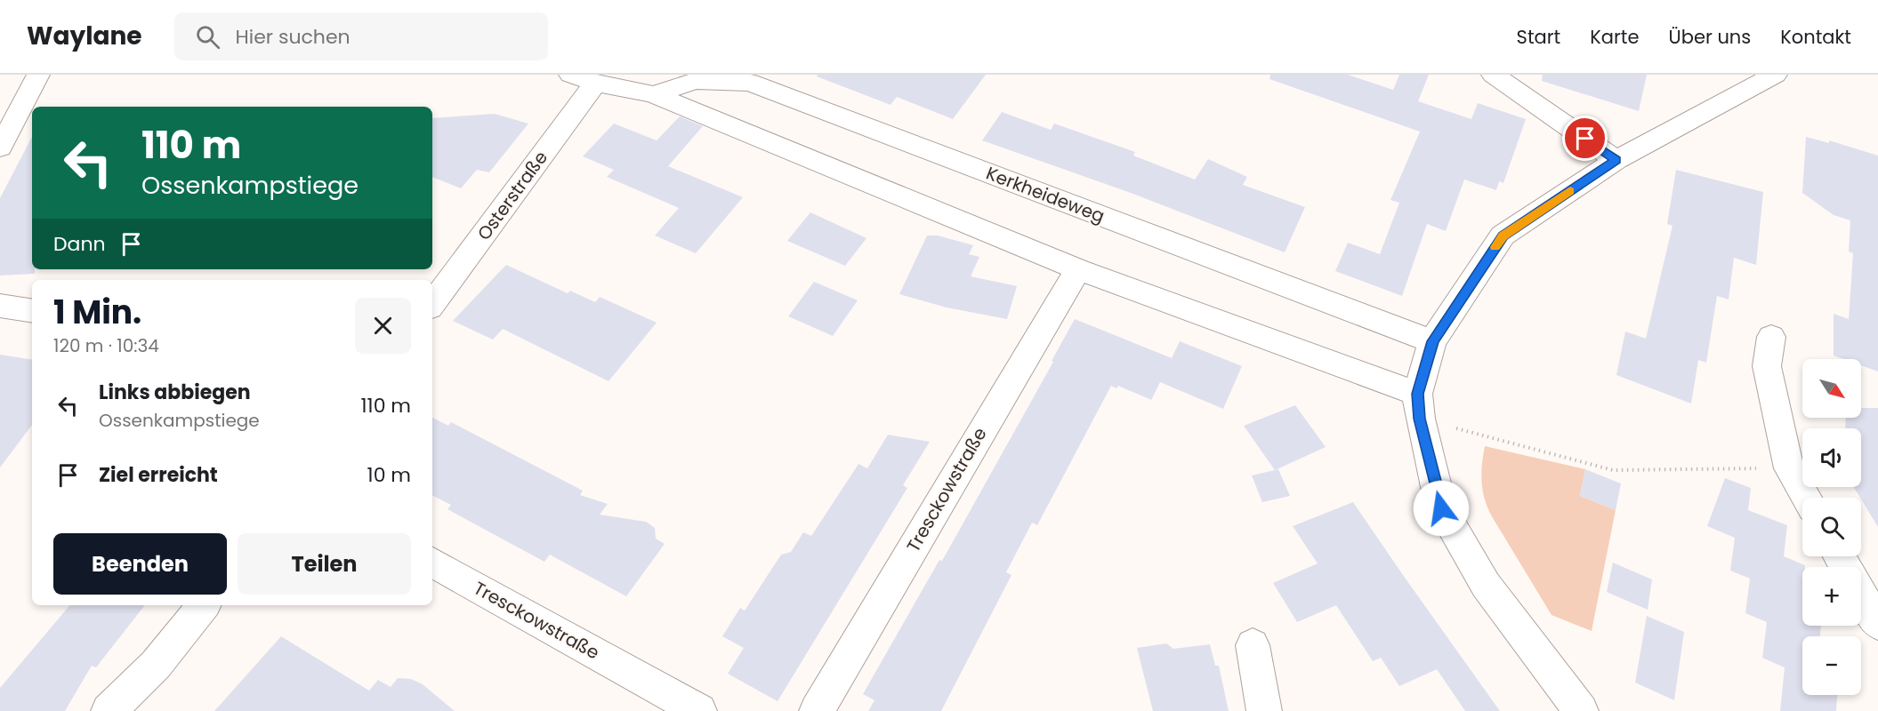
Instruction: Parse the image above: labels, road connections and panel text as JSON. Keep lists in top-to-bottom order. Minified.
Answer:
{"streets":{"street":["Kerkheideweg","Osterstraße","Tresckowstraße"]},"crossings":[["Kerkheideweg","Osterstraße"],["Kerkheideweg","Tresckowstraße"]],"north":"bottom right","page":{"header":"Waylane","search":"Hier suchen","nav":["Start","Karte","Über uns","Kontakt"],"turn":["110 m","Ossenkampstiege"],"then":"Dann","heading":["1 Min.","120 m · 10:34"],"map_buttons":["+","−"],"list":[{"name":"Links abbiegen","note":"Ossenkampstiege","value":"110 m"},{"name":"Ziel erreicht","value":"10 m"}],"buttons":["Beenden","Teilen"]}}
